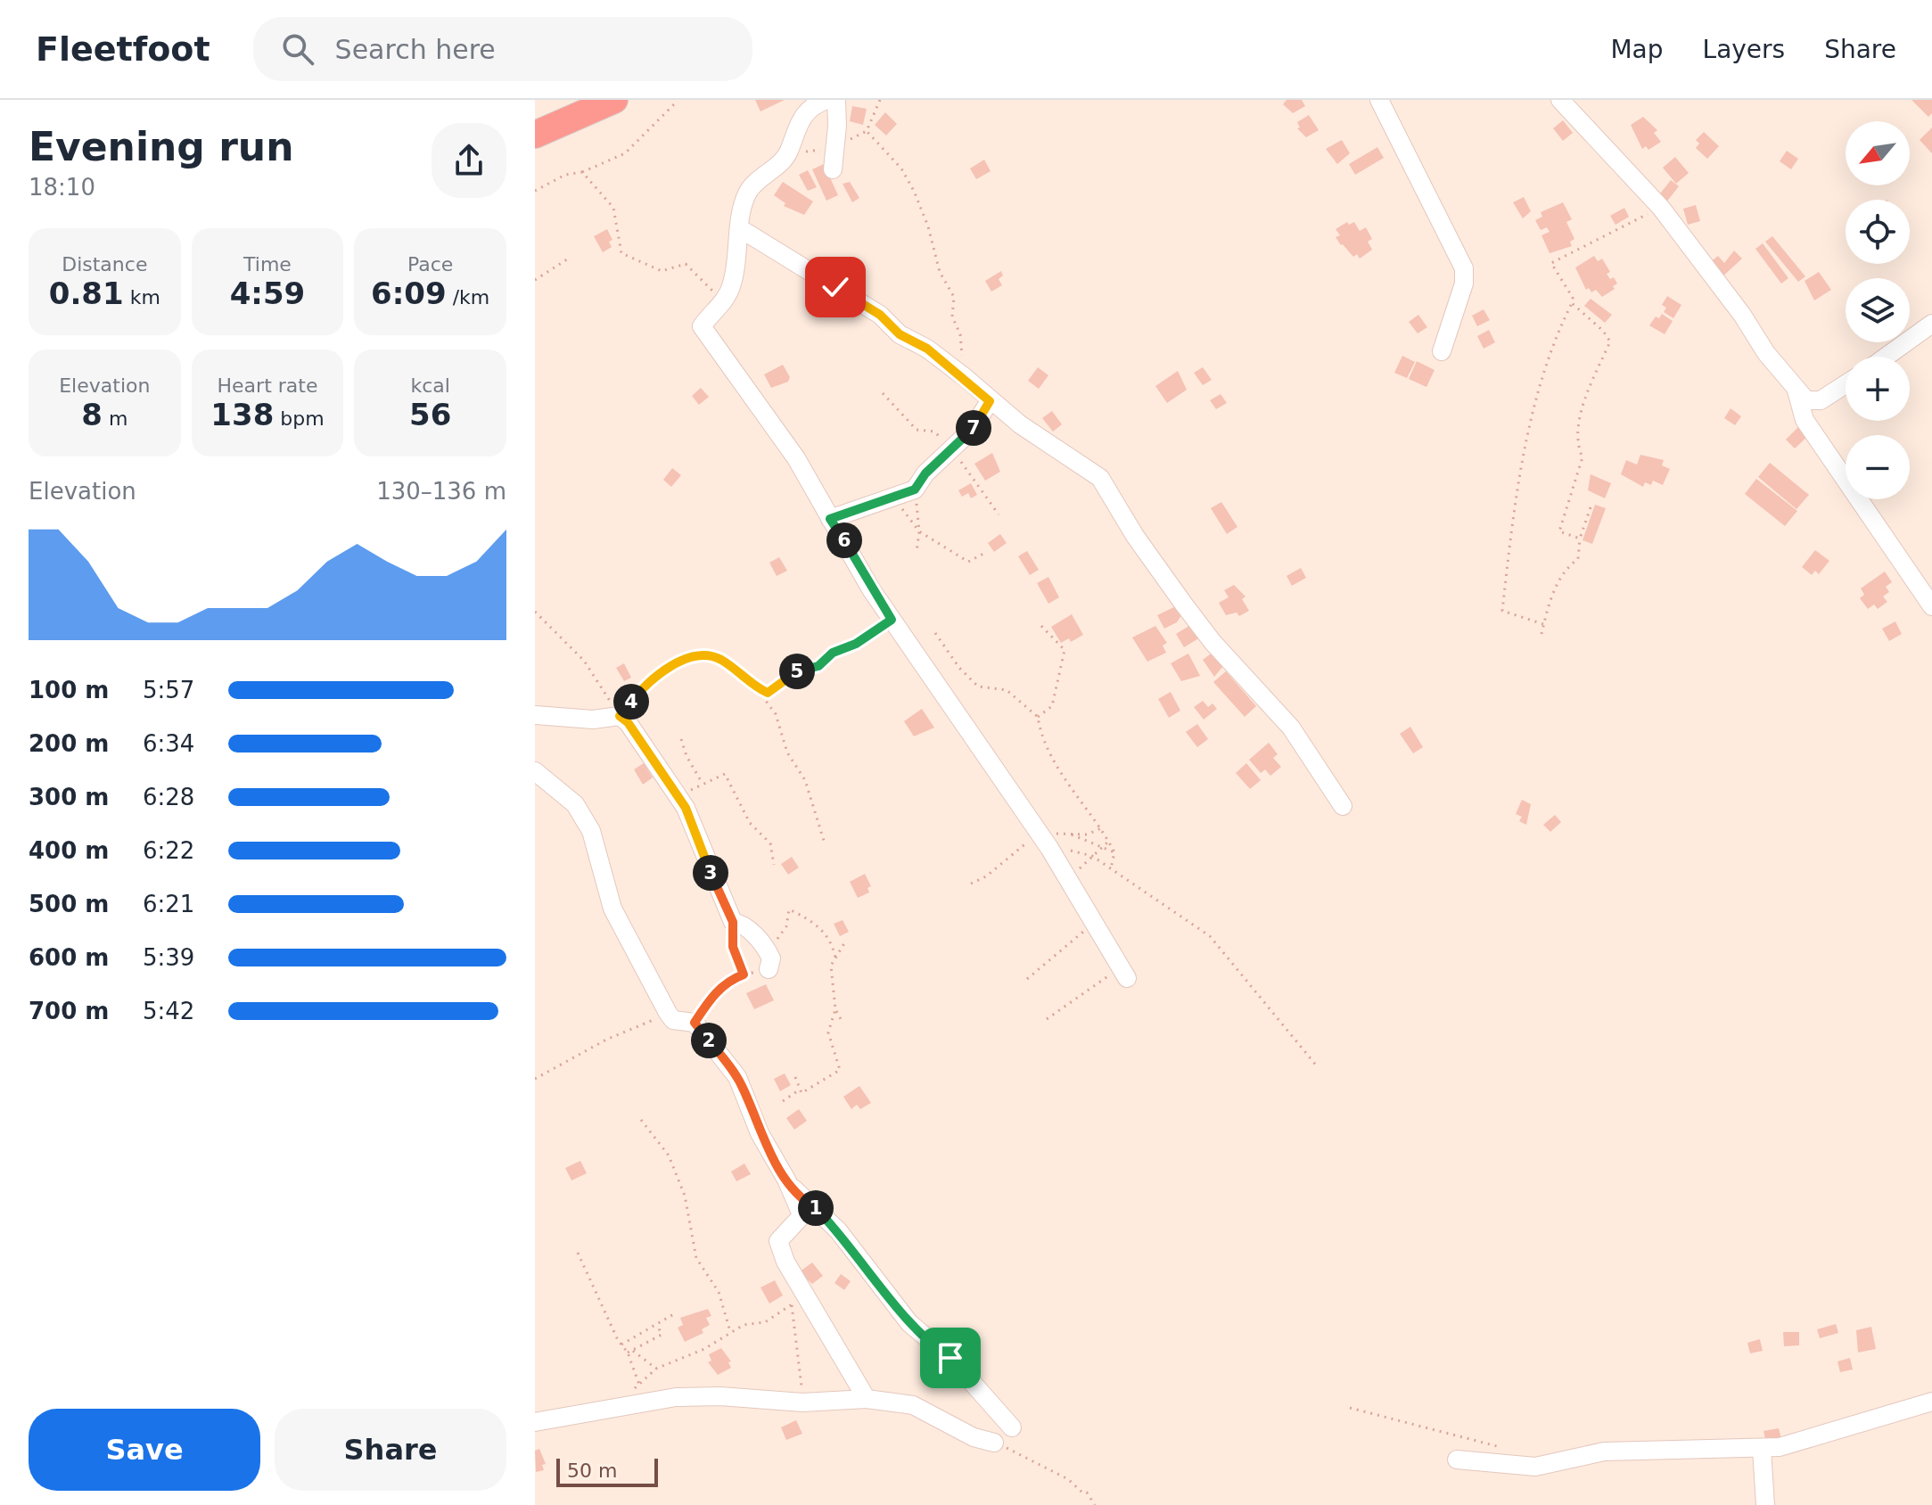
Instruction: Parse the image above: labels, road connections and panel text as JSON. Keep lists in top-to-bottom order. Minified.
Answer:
{"scale_bar":"50 m","north":"bottom left","page":{"header":"Fleetfoot","search":"Search here","nav":["Map","Layers","Share"],"heading":["Evening run","18:10"],"map_buttons":["+","−"],"stats":[["Distance","0.81 km"],["Time","4:59"],["Pace","6:09 /km"],["Elevation","8 m"],["Heart rate","138 bpm"],["kcal","56"]],"pins":["7","6","5","4","3","2","1"],"chart":["Elevation","130–136 m"],"list":[{"name":"100 m","note":"5:57"},{"name":"200 m","note":"6:34"},{"name":"300 m","note":"6:28"},{"name":"400 m","note":"6:22"},{"name":"500 m","note":"6:21"},{"name":"600 m","note":"5:39"},{"name":"700 m","note":"5:42"}],"buttons":["Save","Share"],"scale":"50 m"}}
